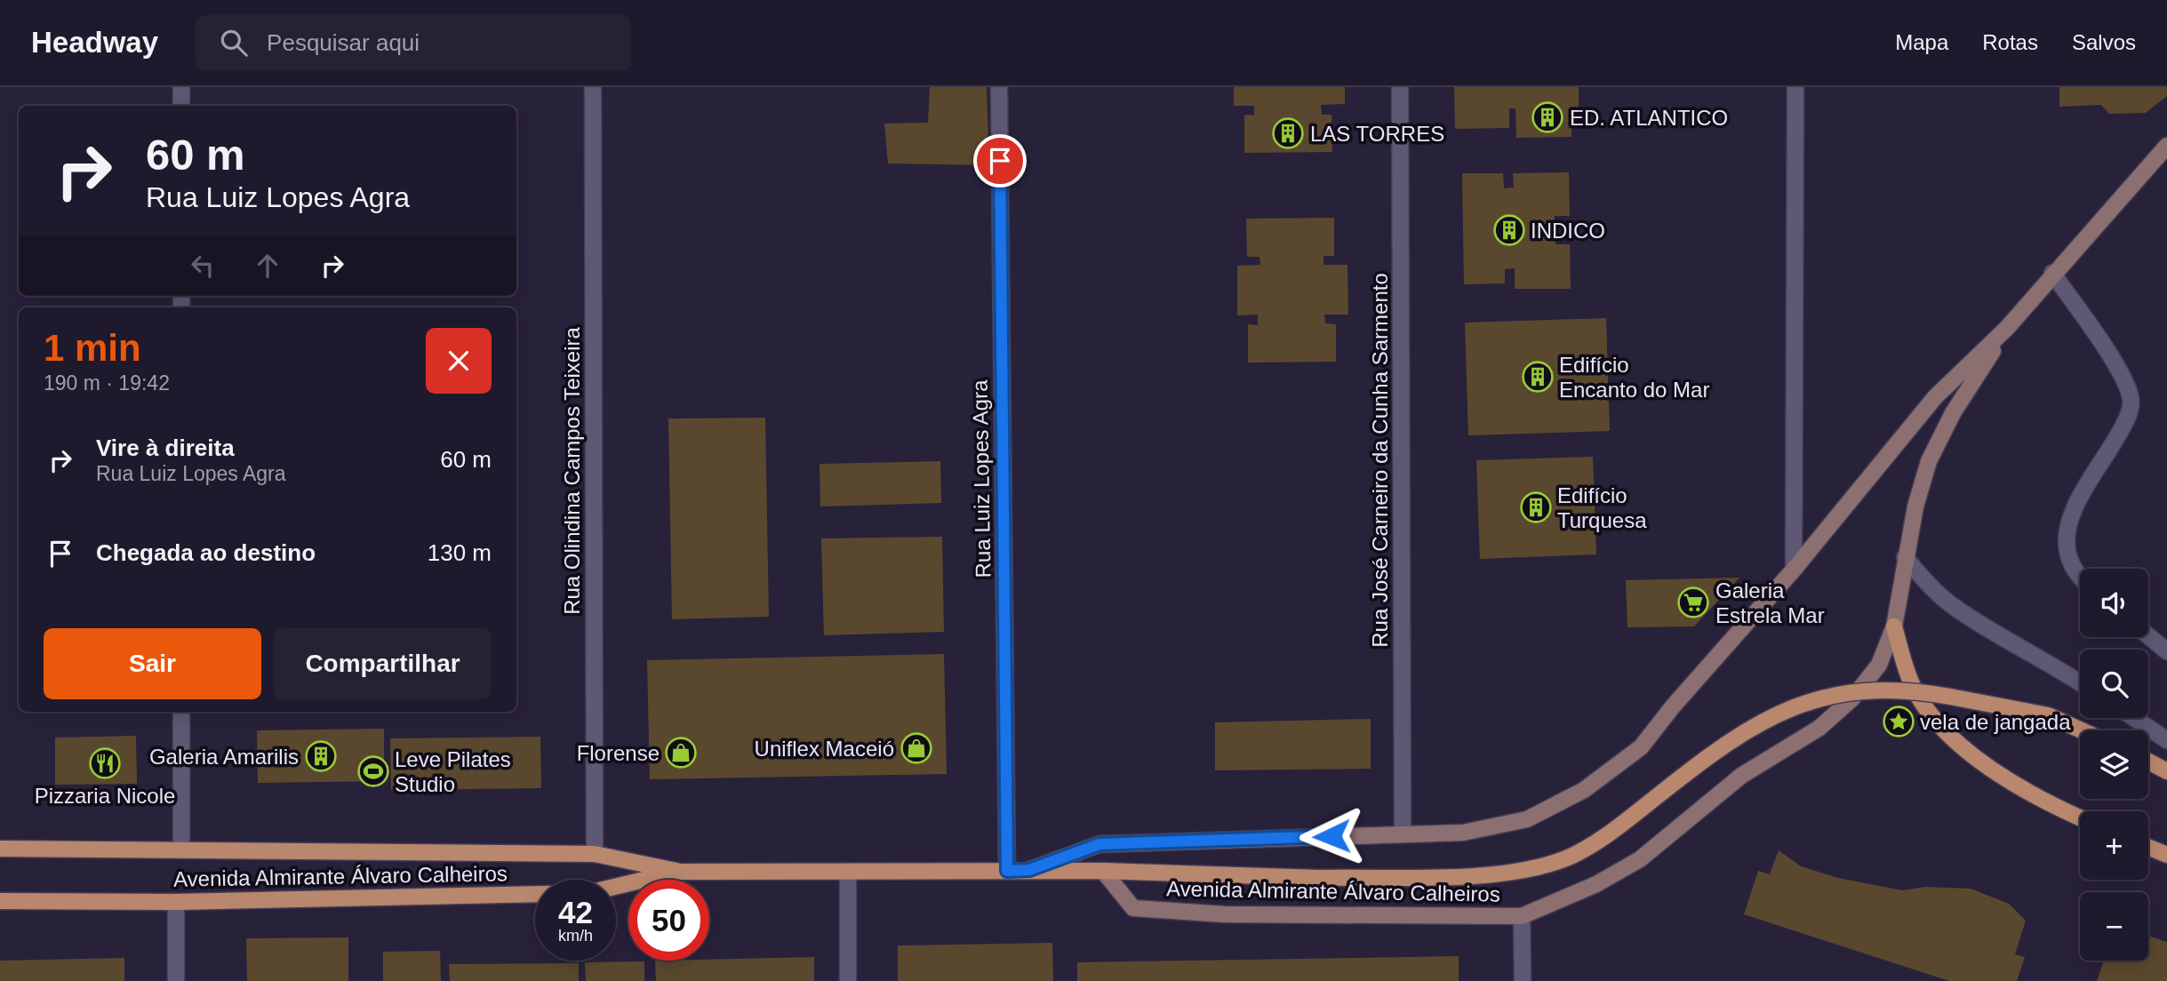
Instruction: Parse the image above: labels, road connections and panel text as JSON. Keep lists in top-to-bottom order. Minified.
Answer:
{"streets":{"main road":["Avenida Almirante Álvaro Calheiros"],"street":["Rua José Carneiro da Cunha Sarmento","Rua Olindina Campos Teixeira","Rua Luiz Lopes Agra"]},"crossings":[["Rua Olindina Campos Teixeira","Avenida Almirante Álvaro Calheiros"],["Rua Luiz Lopes Agra","Avenida Almirante Álvaro Calheiros"]],"places":{"building":["ED. ATLANTICO","LAS TORRES","INDICO","Edifício Encanto do Mar","Edifício Turquesa","Galeria Amarilis"],"supermarket":["Galeria Estrela Mar"],"place":["vela de jangada"],"shop":["Uniflex Maceió","Florense"],"restaurant":["Pizzaria Nicole"],"sports":["Leve Pilates Studio"]},"page":{"header":"Headway","search":"Pesquisar aqui","nav":["Mapa","Rotas","Salvos"],"turn":["60 m","Rua Luiz Lopes Agra"],"heading":["1 min","190 m · 19:42"],"list":[{"name":"Vire à direita","note":"Rua Luiz Lopes Agra","value":"60 m"},{"name":"Chegada ao destino","value":"130 m"}],"map_buttons":["+","−"],"buttons":["Sair","Compartilhar"],"speed":"42 km/h","limit":"50"}}
